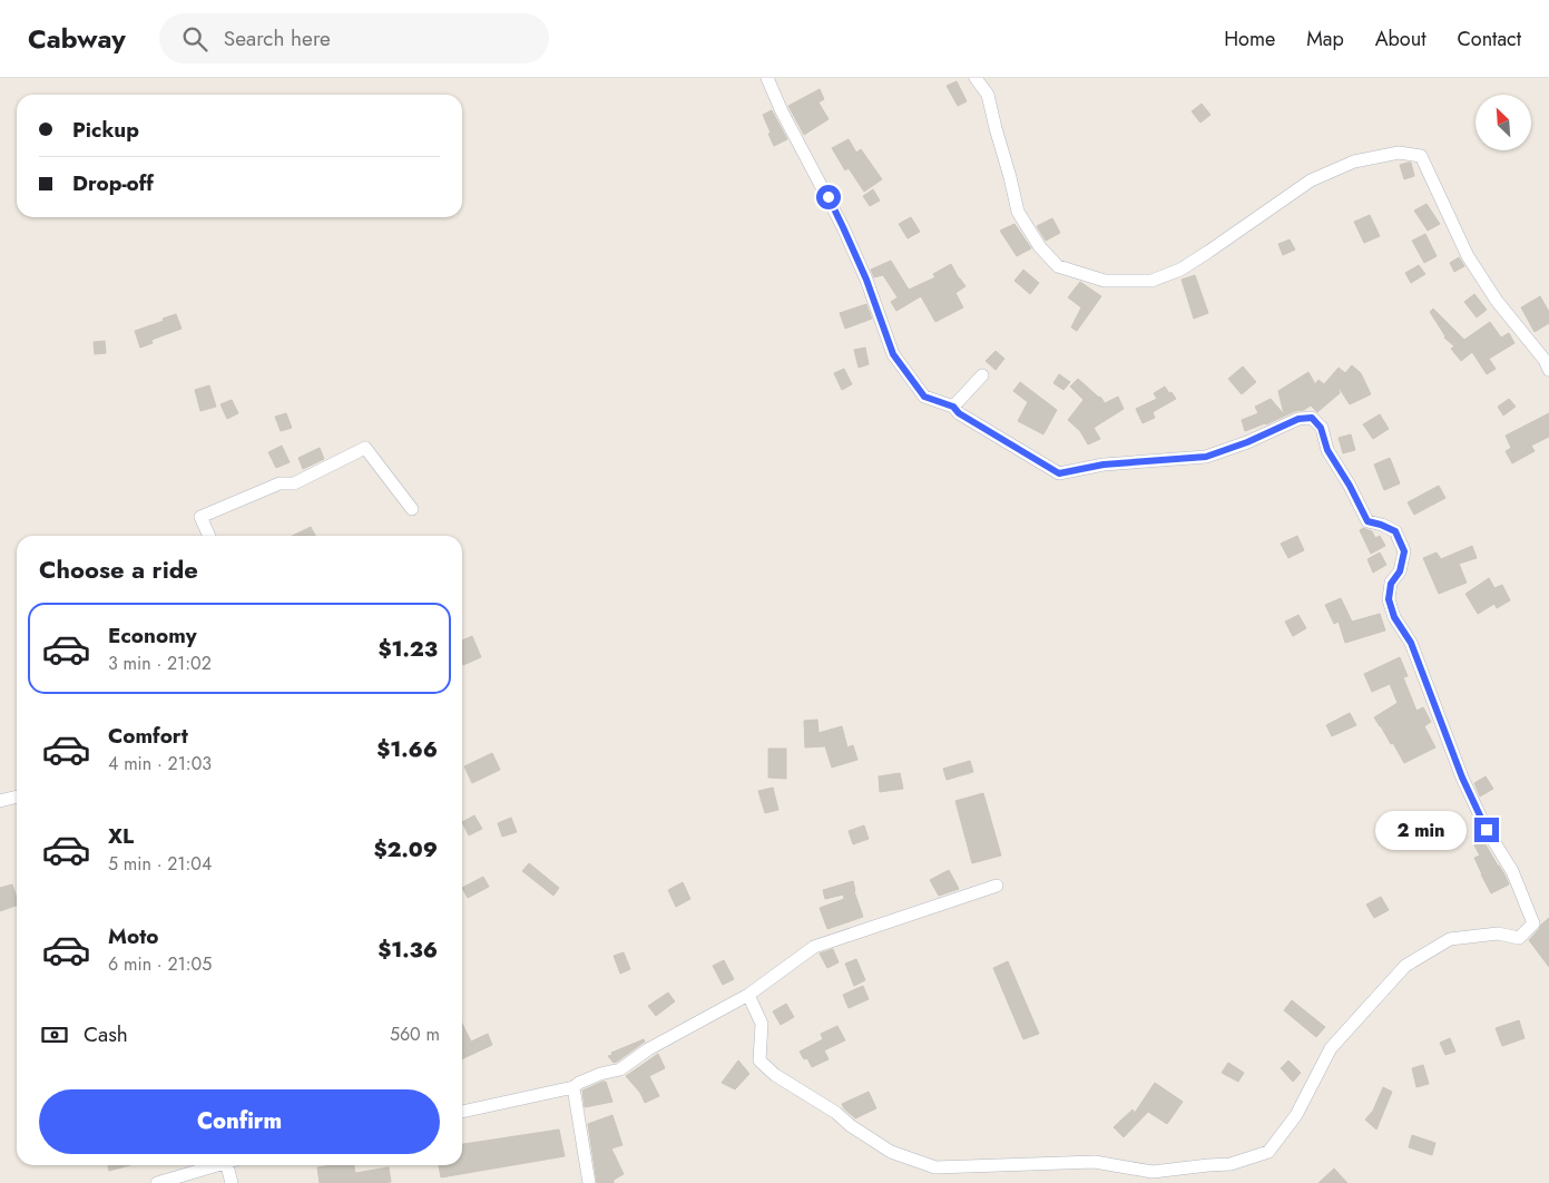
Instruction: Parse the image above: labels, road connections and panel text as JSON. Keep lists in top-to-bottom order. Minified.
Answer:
{"north":"top left","page":{"header":"Cabway","search":"Search here","nav":["Home","Map","About","Contact"],"banner":["Pickup","Drop-off"],"heading":"Choose a ride","list":[{"name":"Economy","note":"3 min · 21:02","value":"$1.23"},{"name":"Comfort","note":"4 min · 21:03","value":"$1.66"},{"name":"XL","note":"5 min · 21:04","value":"$2.09"},{"name":"Moto","note":"6 min · 21:05","value":"$1.36"}],"bubble":"2 min","pay":["Cash","560 m"],"buttons":"Confirm"}}
